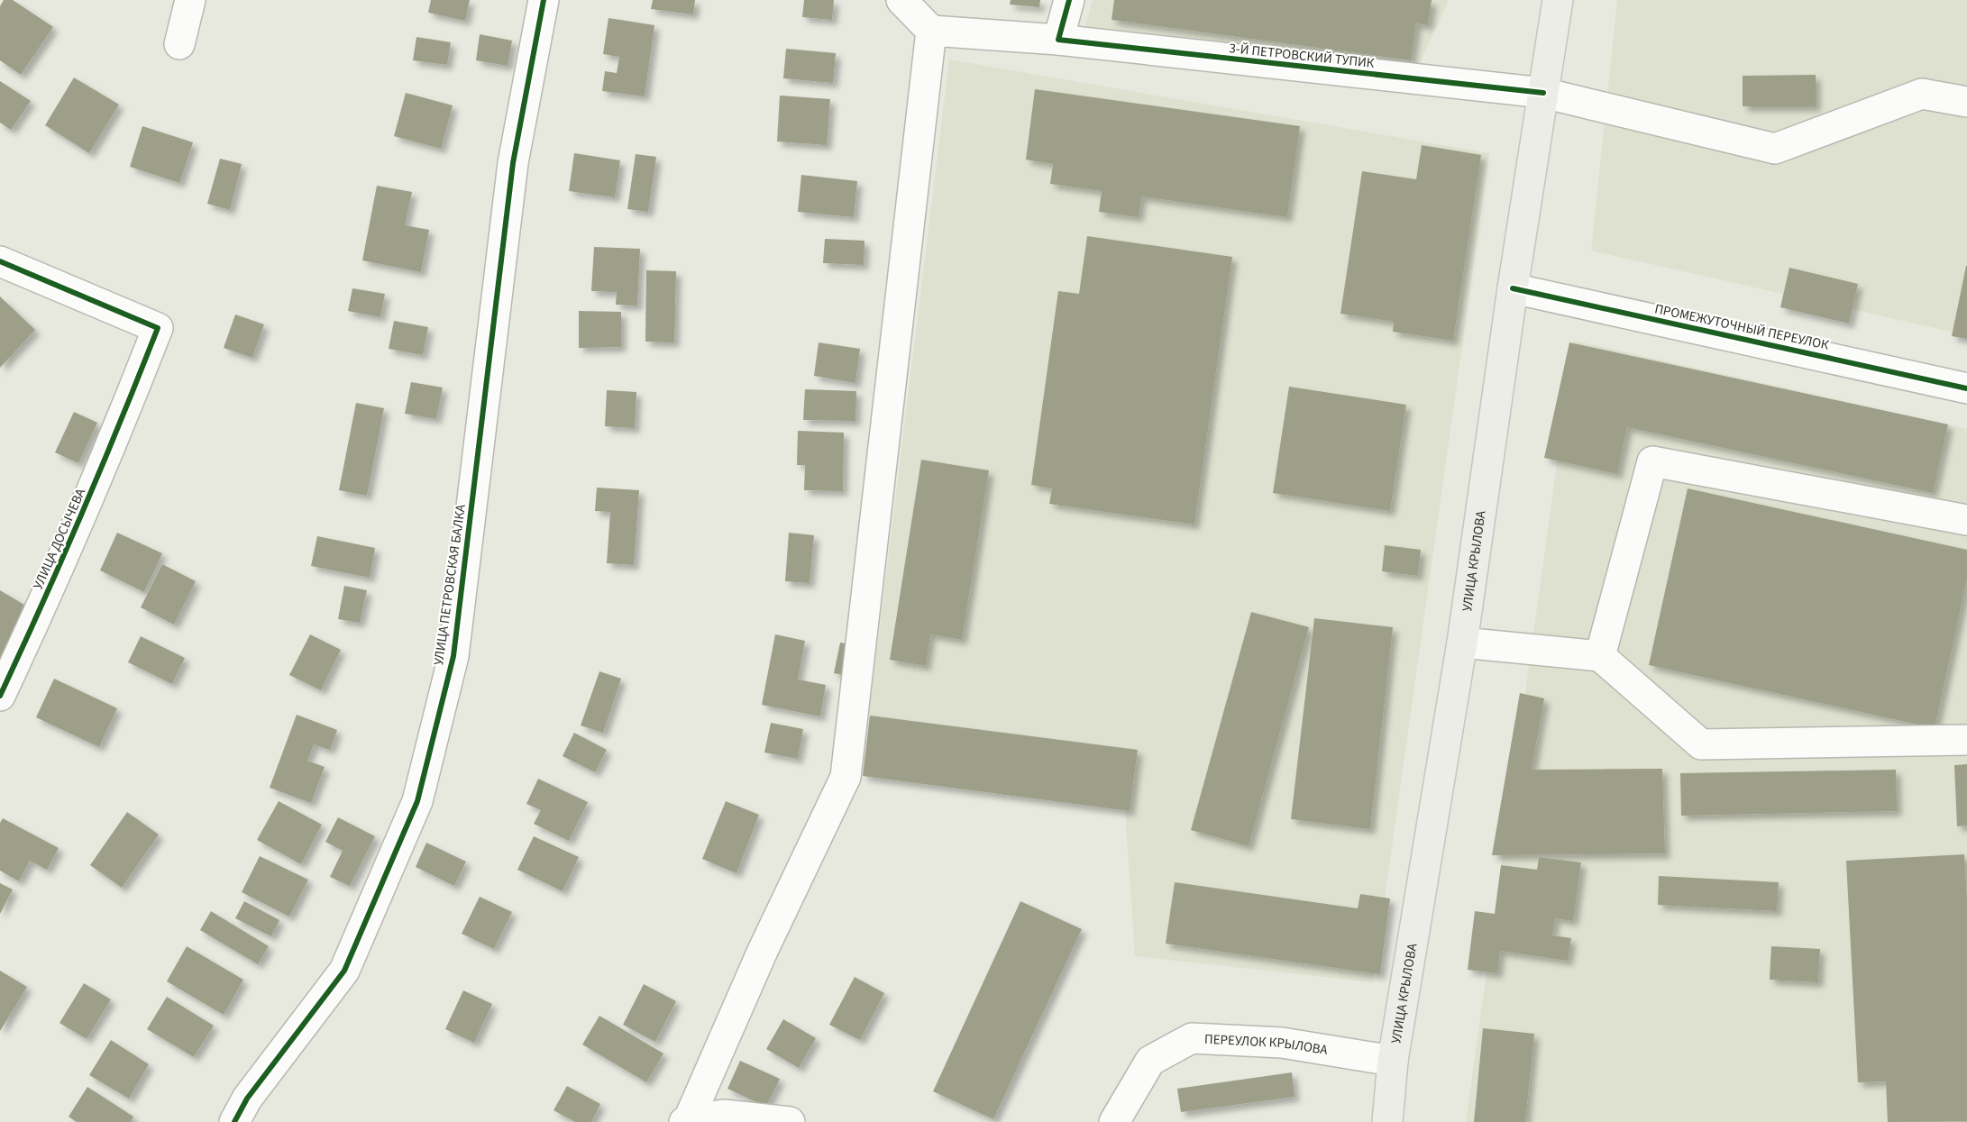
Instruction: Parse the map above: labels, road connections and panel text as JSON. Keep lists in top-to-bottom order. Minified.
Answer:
{"streets":{"main road":["УЛИЦА КРЫЛОВА"],"street":["3-Й ПЕТРОВСКИЙ ТУПИК","ПРОМЕЖУТОЧНЫЙ ПЕРЕУЛОК","УЛИЦА ДОСЫЧЕВА","УЛИЦА ПЕТРОВСКАЯ БАЛКА","ПЕРЕУЛОК КРЫЛОВА"]},"crossings":[["3-Й ПЕТРОВСКИЙ ТУПИК","УЛИЦА КРЫЛОВА"],["ПРОМЕЖУТОЧНЫЙ ПЕРЕУЛОК","УЛИЦА КРЫЛОВА"],["УЛИЦА КРЫЛОВА","ПЕРЕУЛОК КРЫЛОВА"]]}
